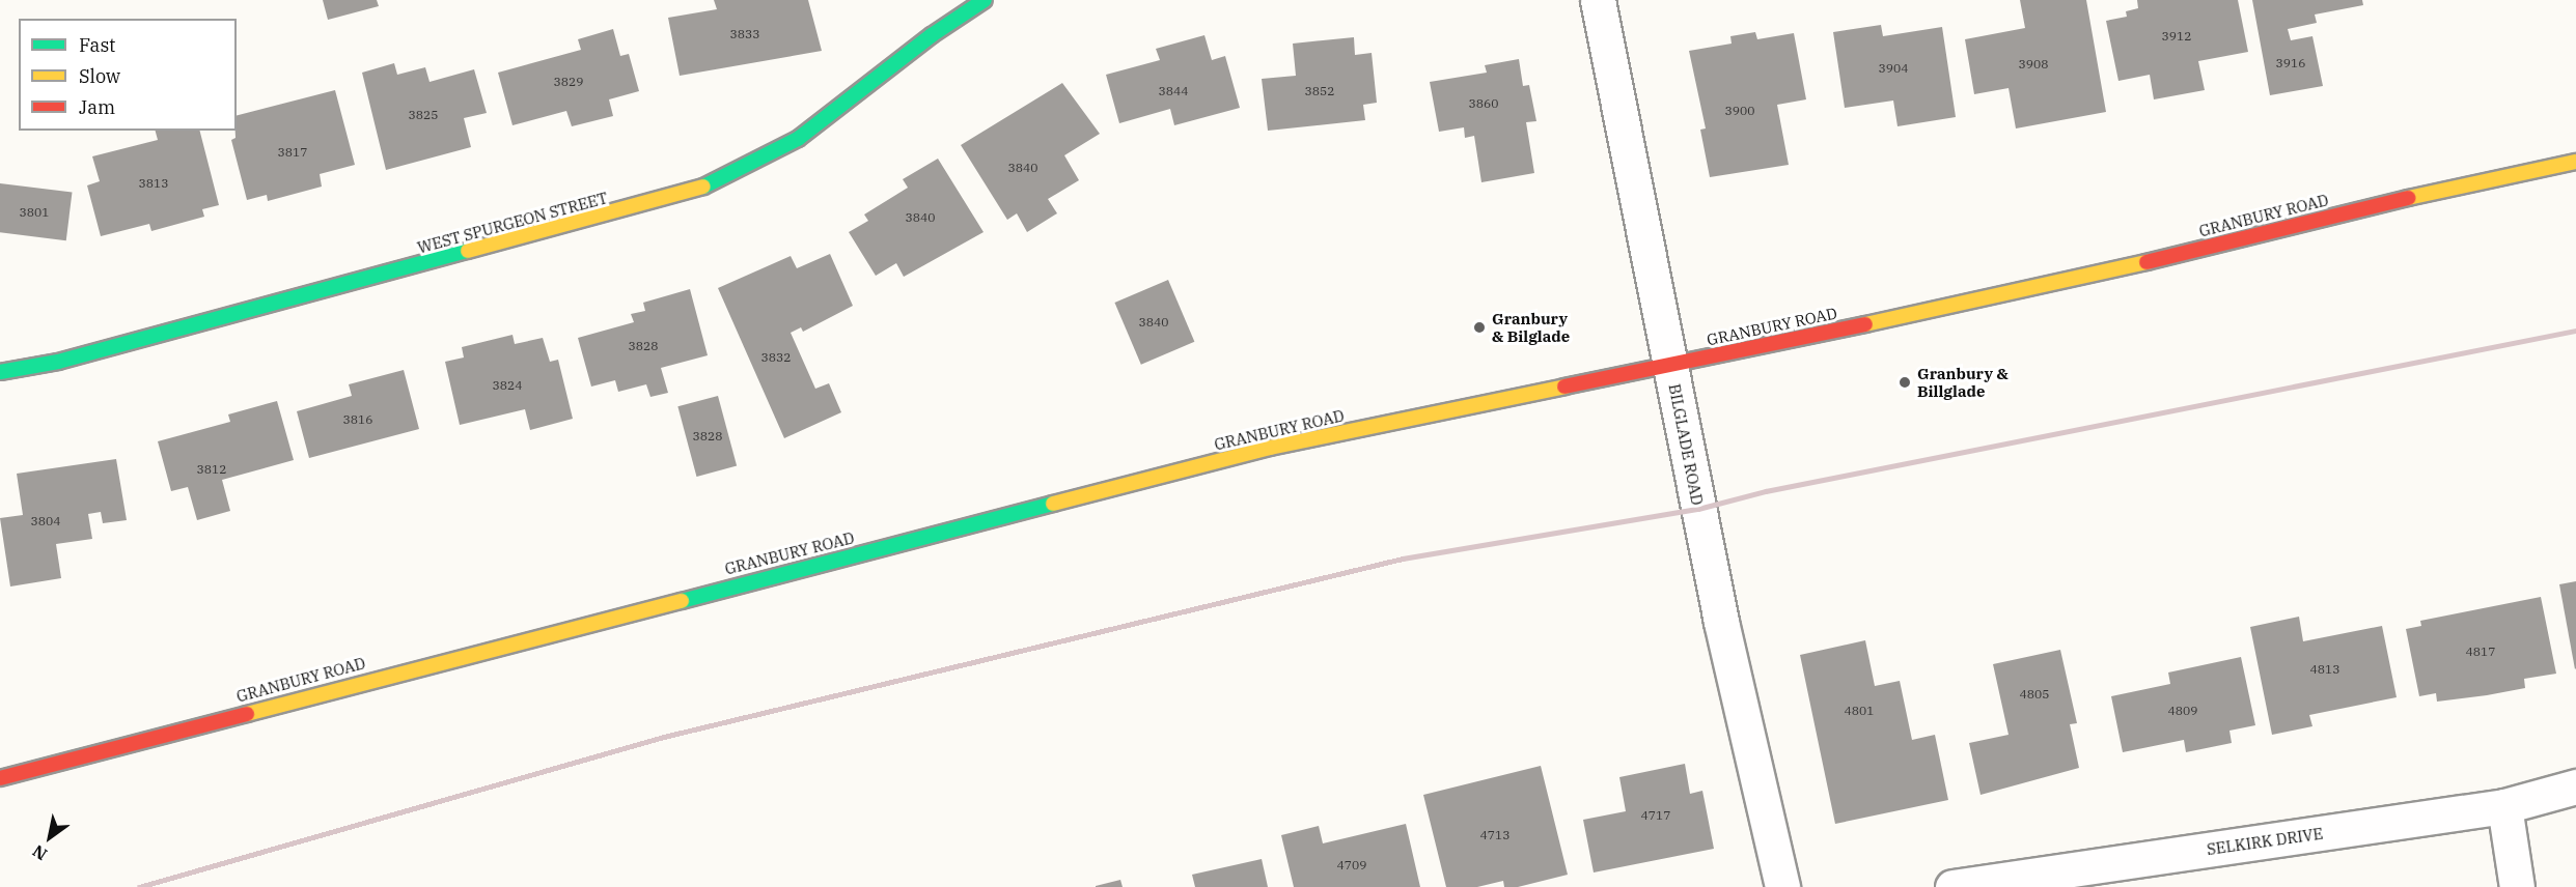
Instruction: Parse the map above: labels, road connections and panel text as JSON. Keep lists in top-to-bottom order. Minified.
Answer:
{"streets":{"main road":["GRANBURY ROAD","WEST SPURGEON STREET"],"street":["BILGLADE ROAD","SELKIRK DRIVE"]},"crossings":[["GRANBURY ROAD","BILGLADE ROAD"]],"places":["Granbury & Bilglade","Granbury & Billglade"],"house_numbers":["3833","3912","3916","3908","3904","3829","3844","3852","3860","3900","3825","3817","3840","3813","3801","3840","3840","3828","3832","3824","3816","3828","3812","3804","4817","4813","4805","4801","4809","4717","4713","4709"],"legend":["Fast","Slow","Jam"],"north":"bottom left"}
